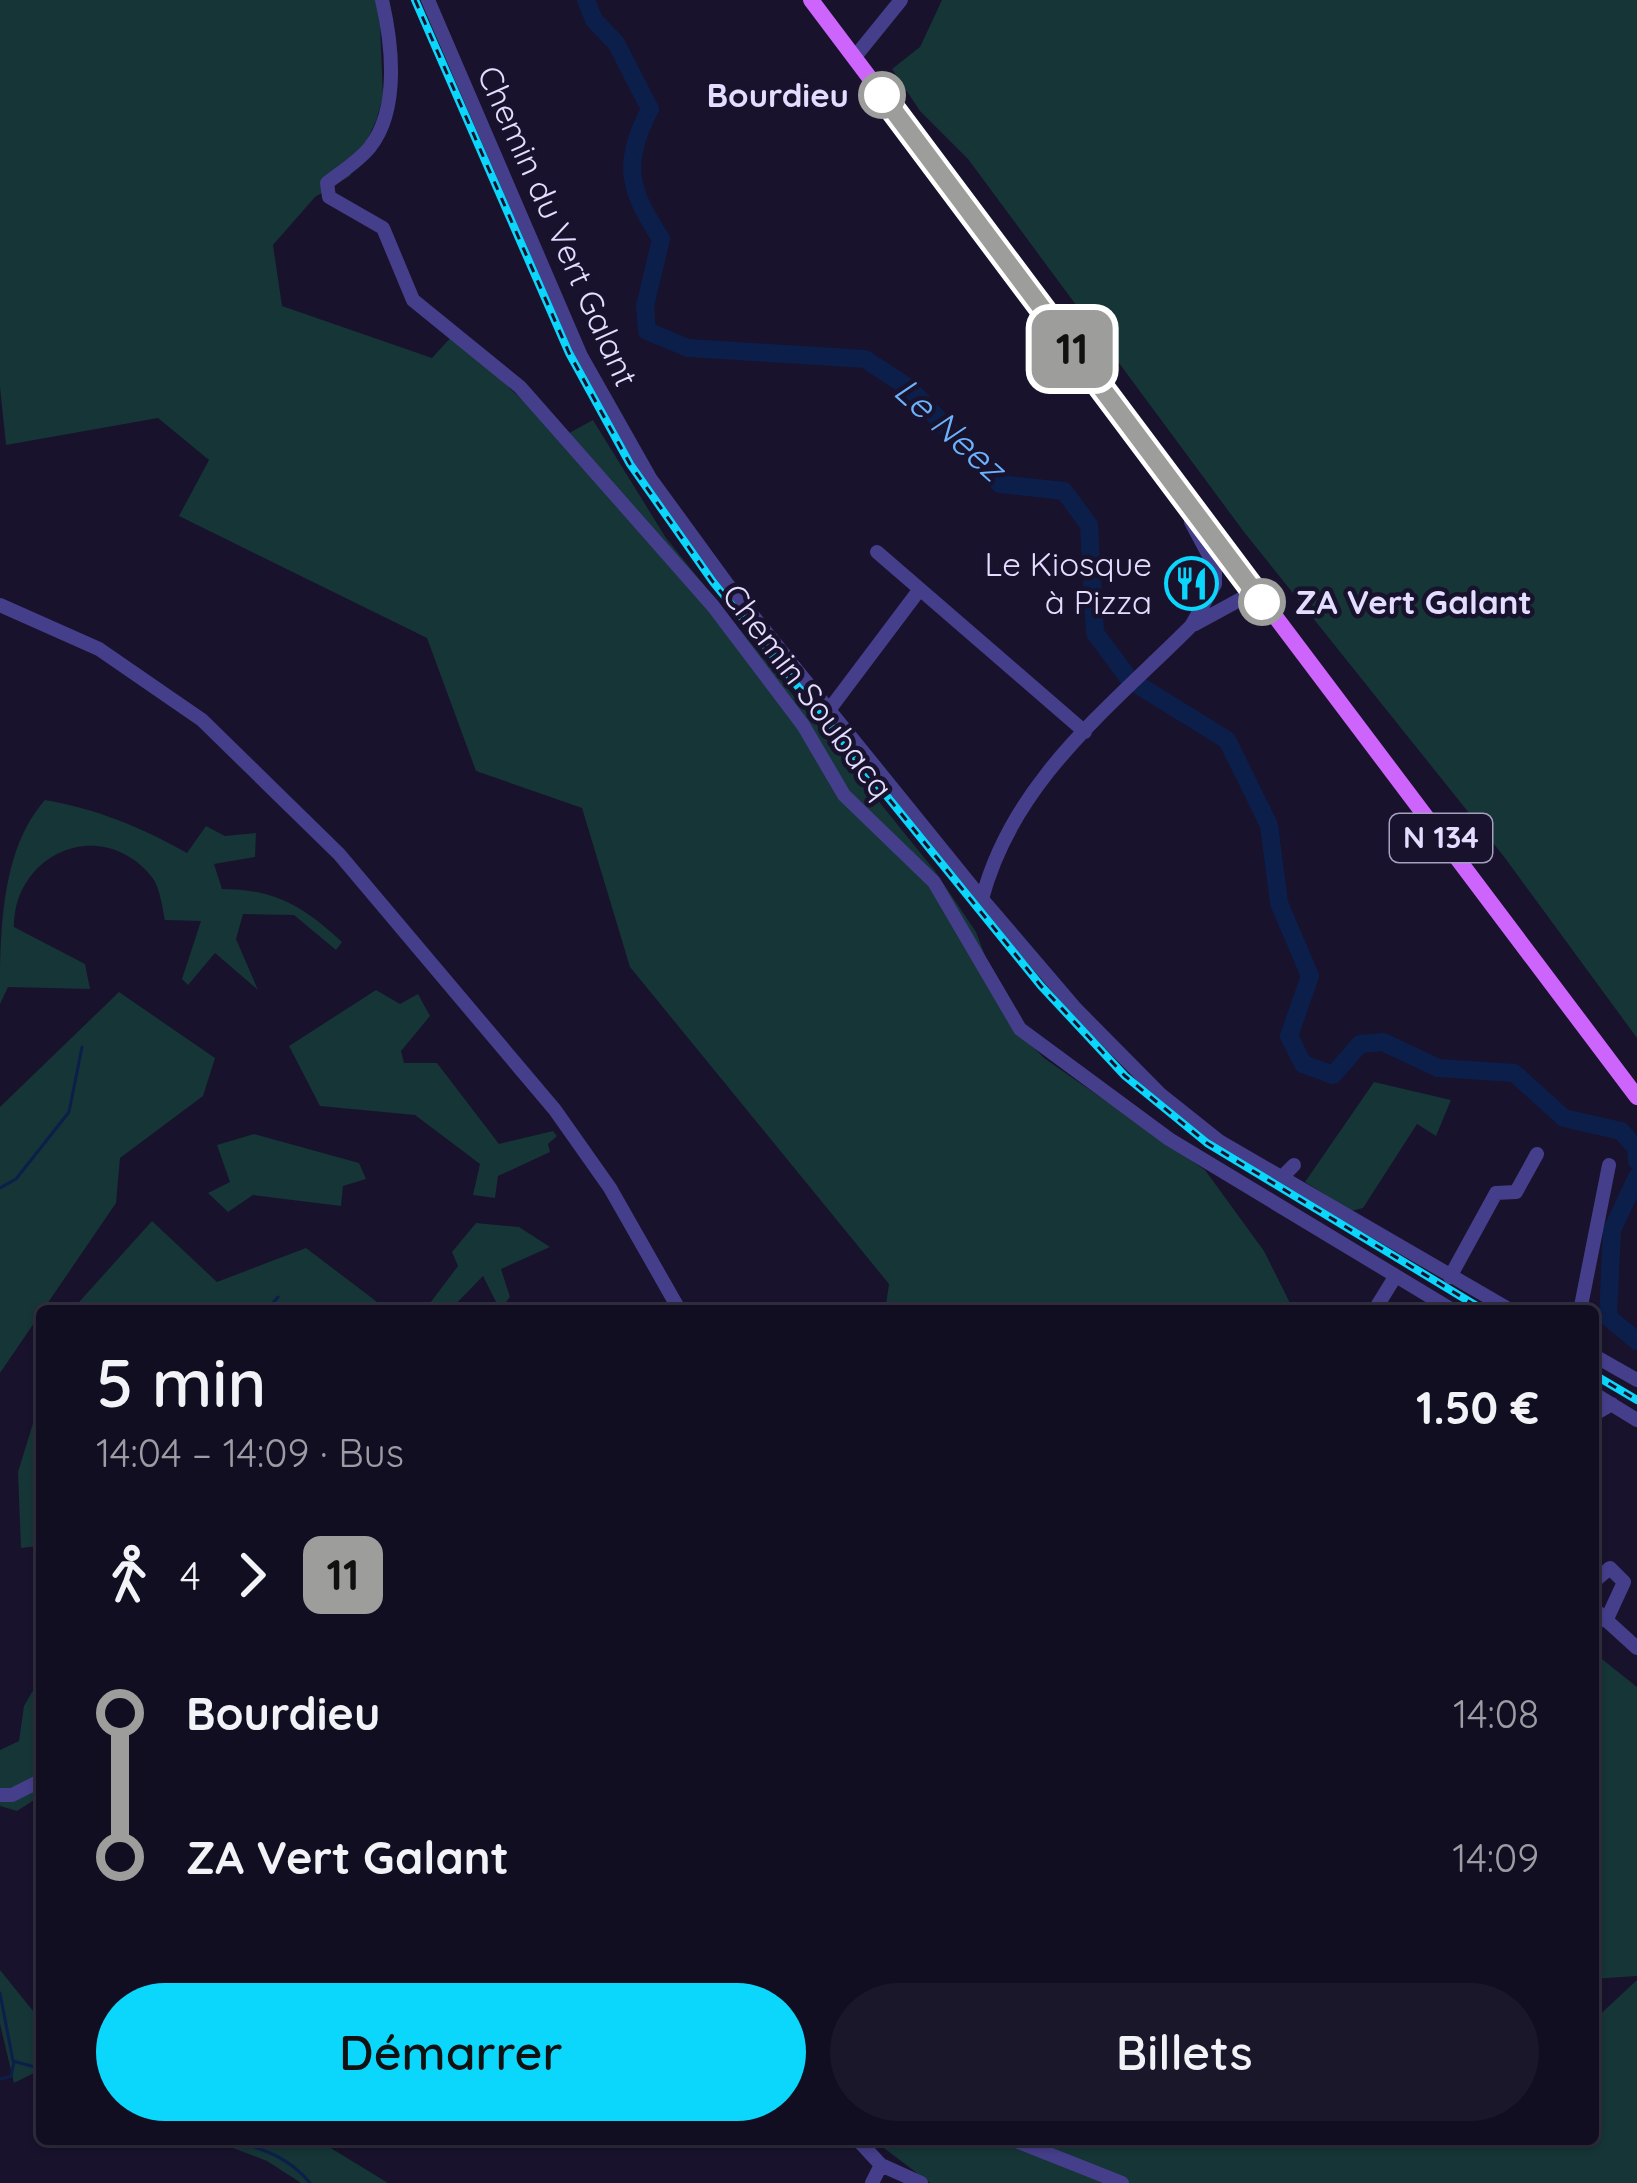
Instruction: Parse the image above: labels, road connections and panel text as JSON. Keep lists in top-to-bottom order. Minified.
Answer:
{"streets":{"main road":["N 134"],"street":["Chemin du Vert Galant","Chemin Soubacq"]},"water":["Le Neez"],"places":{"other":["Bourdieu","ZA Vert Galant"],"restaurant":["Le Kiosque à Pizza"]},"lines":["bus line 11"],"page":{"on_map":"11","heading":["5 min","14:04 – 14:09 · Bus","1.50 €"],"legs":["4","11"],"list":[{"name":"Bourdieu","value":"14:08"},{"name":"ZA Vert Galant","value":"14:09"}],"buttons":["Démarrer","Billets"]}}
